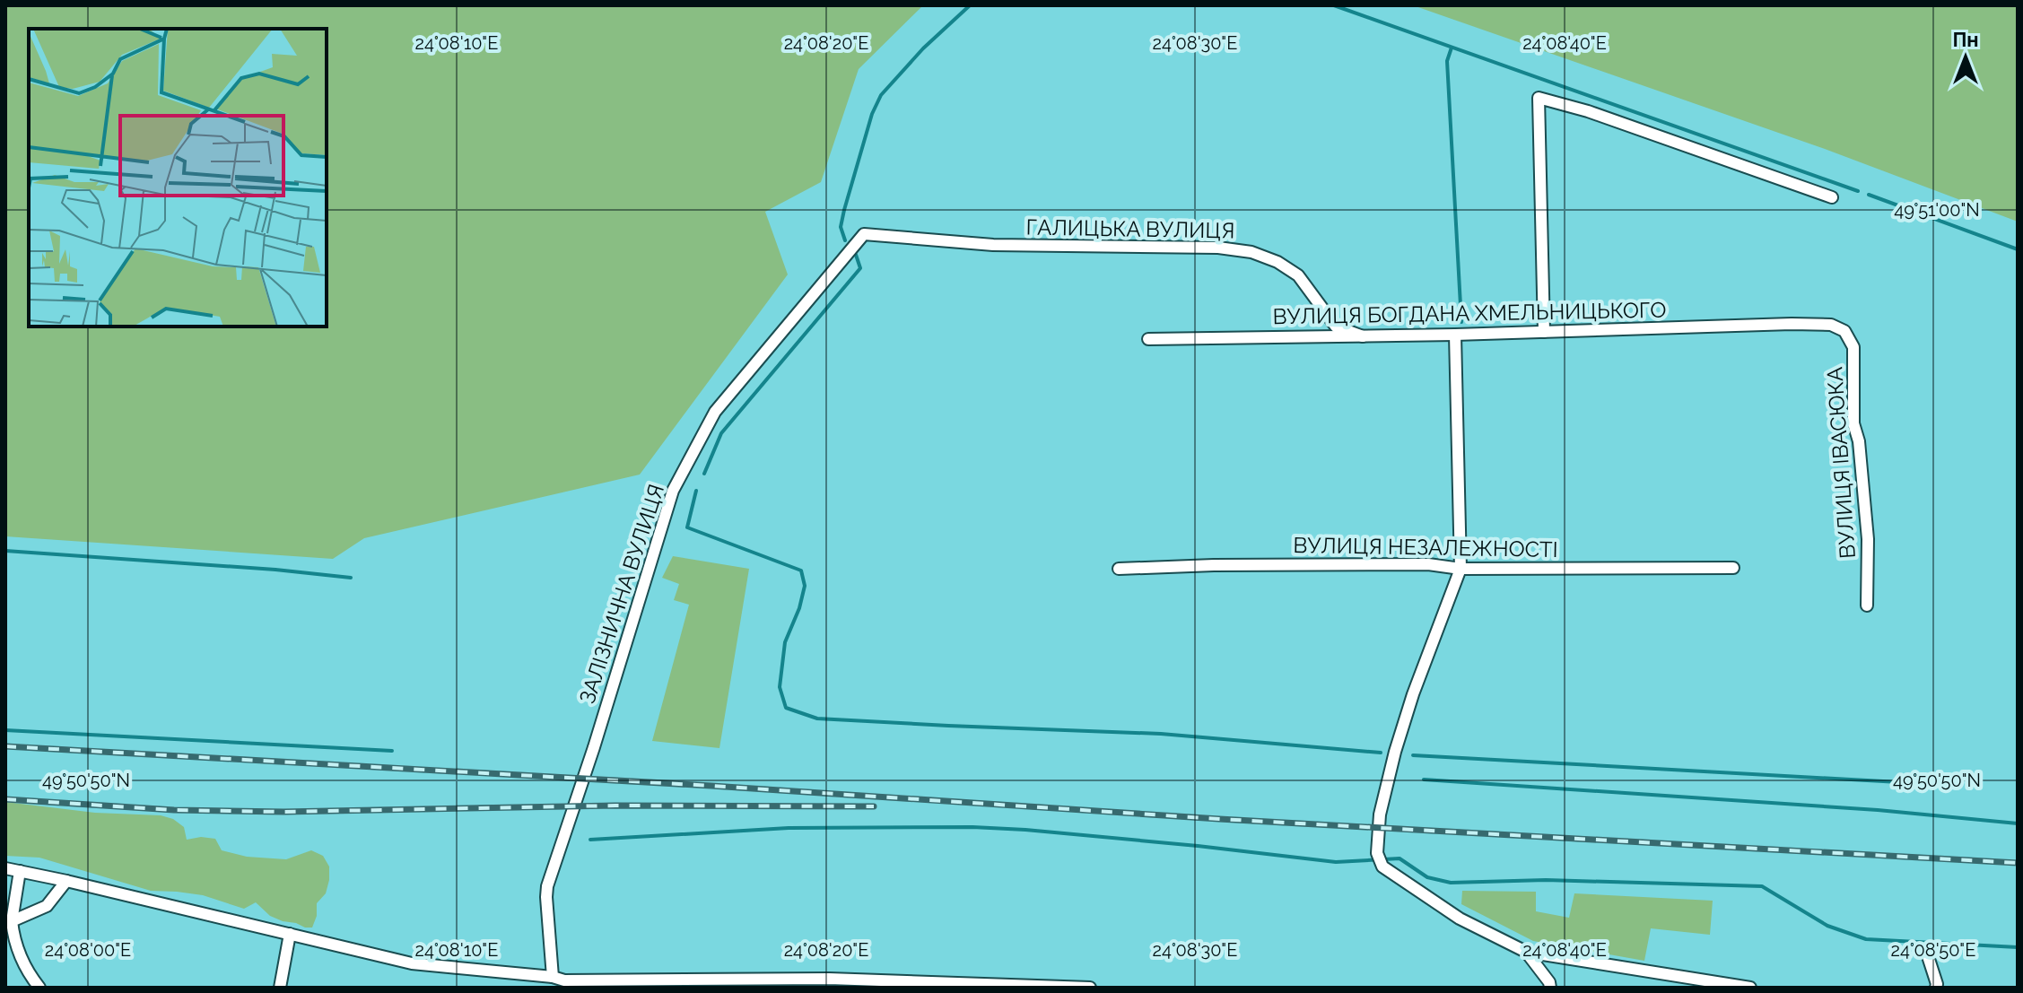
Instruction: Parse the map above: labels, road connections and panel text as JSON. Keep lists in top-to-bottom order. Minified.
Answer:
{"streets":{"street":["ГАЛИЦЬКА ВУЛИЦЯ","ВУЛИЦЯ БОГДАНА ХМЕЛЬНИЦЬКОГО","ВУЛИЦЯ ІВАСЮКА","ВУЛИЦЯ НЕЗАЛЕЖНОСТІ","ЗАЛІЗНИЧНА ВУЛИЦЯ"]},"crossings":[["ГАЛИЦЬКА ВУЛИЦЯ","ВУЛИЦЯ БОГДАНА ХМЕЛЬНИЦЬКОГО"],["ГАЛИЦЬКА ВУЛИЦЯ","ЗАЛІЗНИЧНА ВУЛИЦЯ"],["ВУЛИЦЯ БОГДАНА ХМЕЛЬНИЦЬКОГО","ВУЛИЦЯ ІВАСЮКА"]],"north":"top","coordinates":["24°08'10\"E","24°08'20\"E","24°08'30\"E","24°08'40\"E","49°51'00\"N","49°50'50\"N","24°08'00\"E","24°08'50\"E"]}
